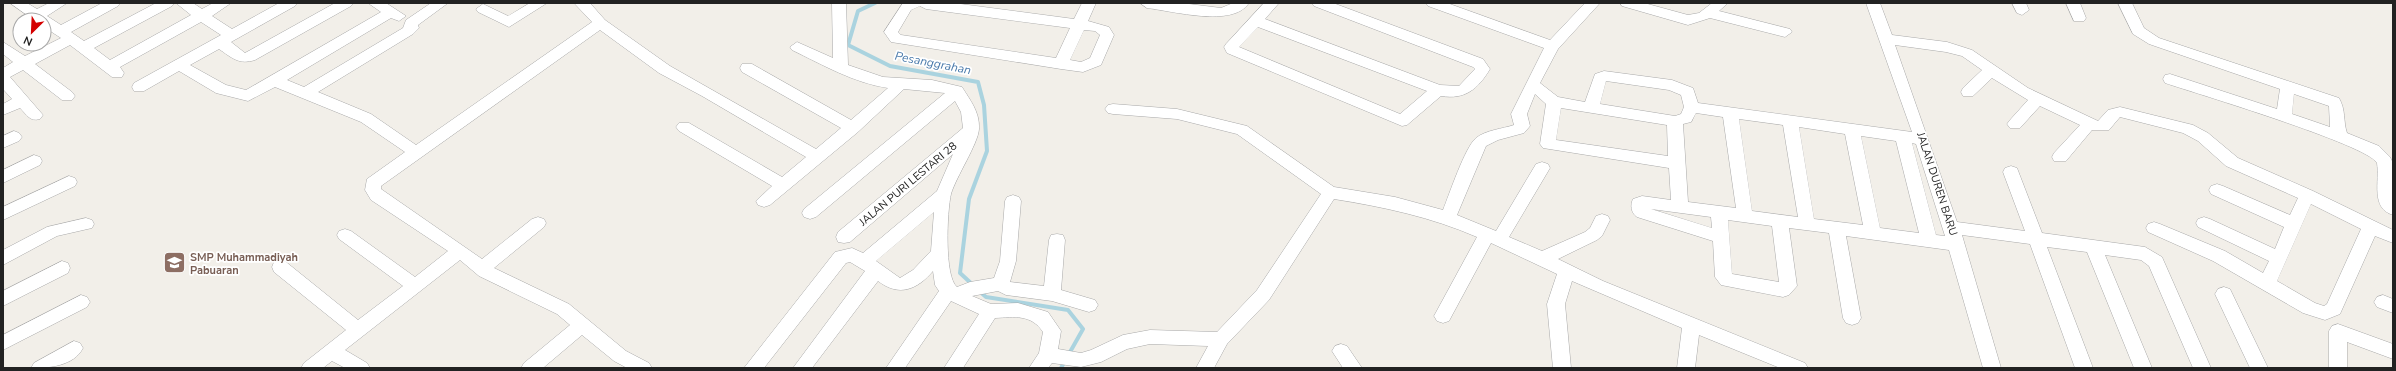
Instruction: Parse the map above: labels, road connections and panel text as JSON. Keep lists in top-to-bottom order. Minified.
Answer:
{"streets":{"street":["JALAN PURI LESTARI 28","JALAN DUREN BARU"]},"water":["Pesanggrahan"],"places":{"school or university":["SMP Muhammadiyah Pabuaran"]},"north":"bottom left"}
